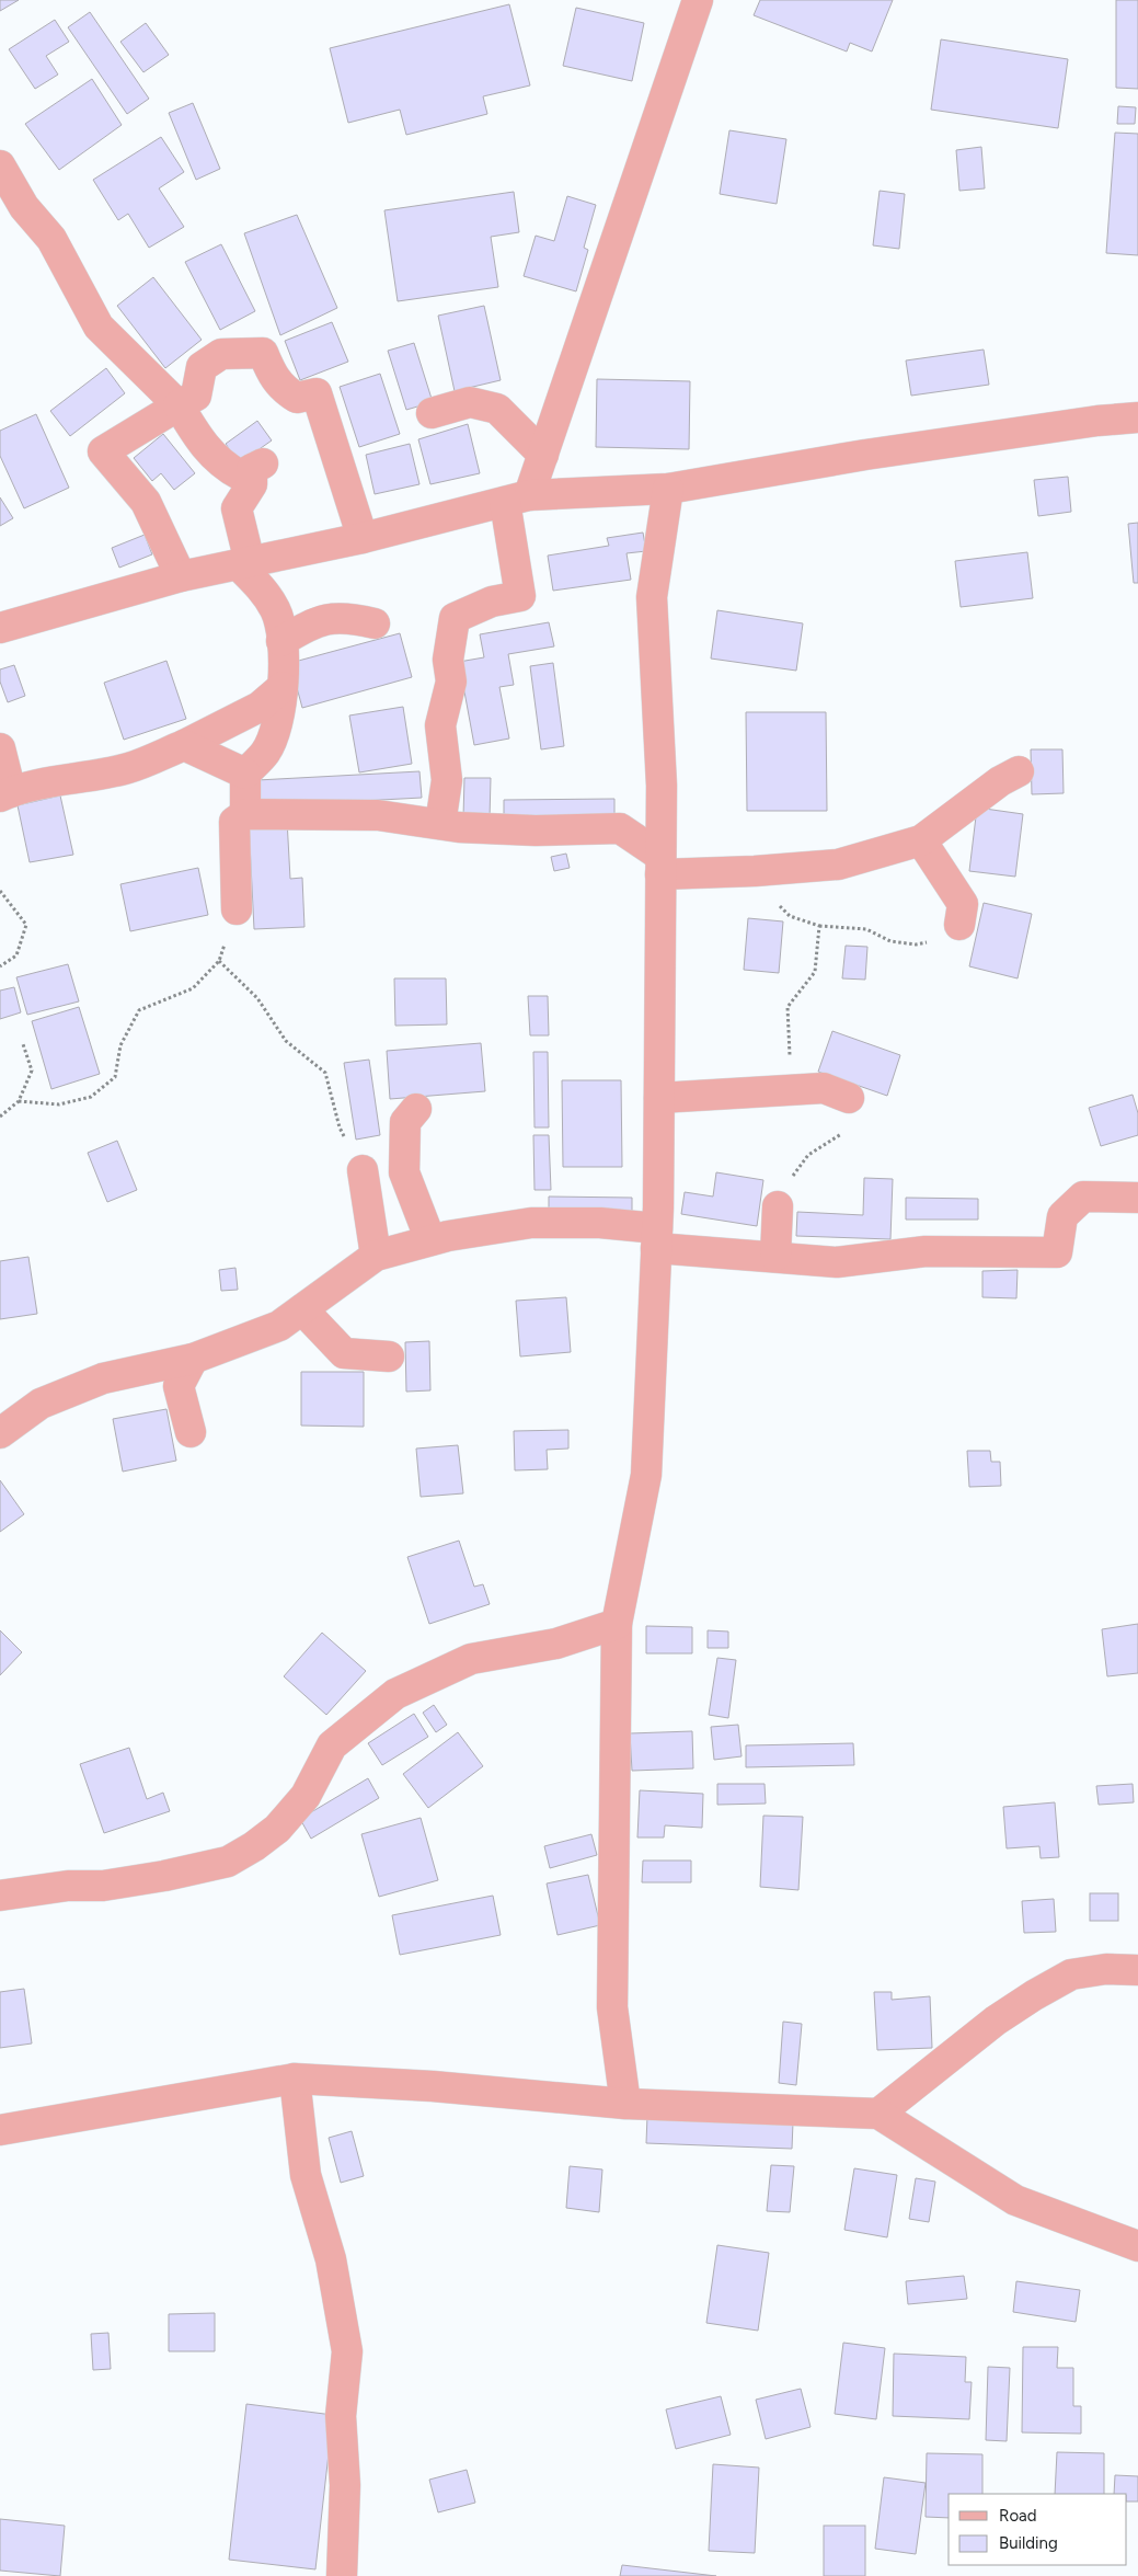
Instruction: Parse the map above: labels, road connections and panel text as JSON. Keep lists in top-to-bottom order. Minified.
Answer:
{"legend":["Road","Building"]}
